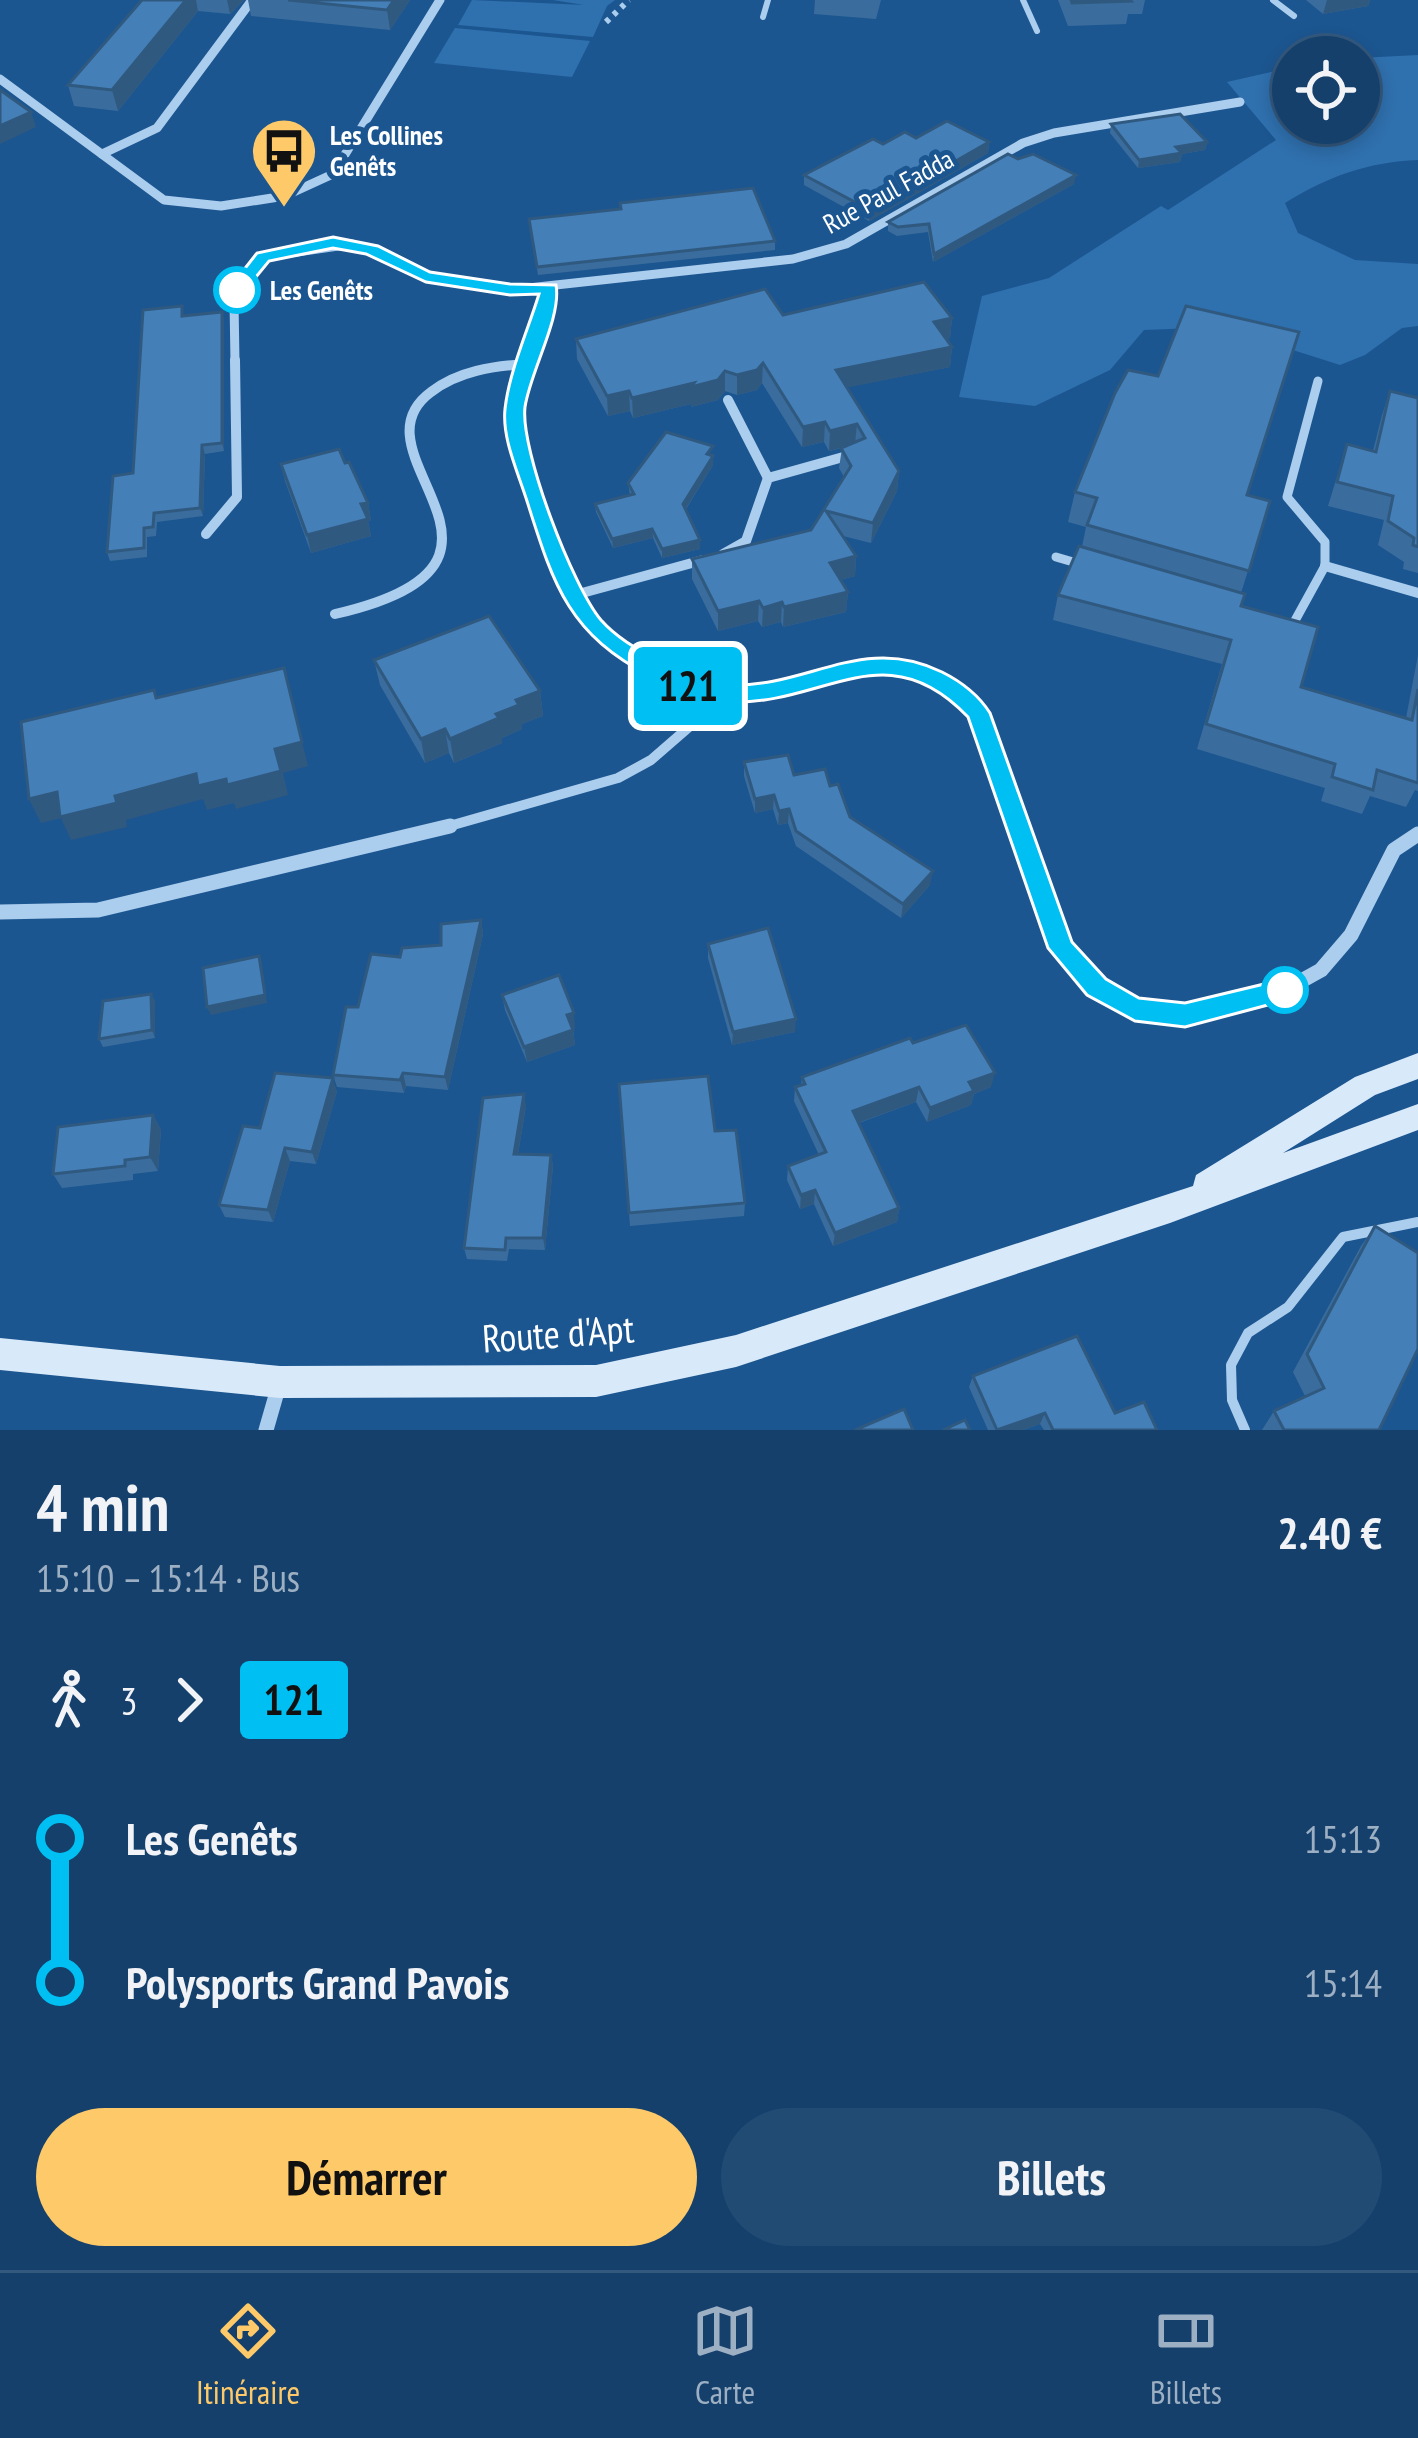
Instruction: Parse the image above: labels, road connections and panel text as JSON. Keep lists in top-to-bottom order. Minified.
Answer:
{"streets":{"main road":["Route d'Apt"],"street":["Rue Paul Fadda"]},"places":{"bus stop":["Les Collines Genêts"],"other":["Les Genêts"]},"lines":["bus line 121"],"page":{"on_map":"121","heading":["4 min","15:10 – 15:14 · Bus","2.40 €"],"legs":["3","121"],"list":[{"name":"Les Genêts","value":"15:13"},{"name":"Polysports Grand Pavois","value":"15:14"}],"buttons":["Démarrer","Billets"],"tabs":["Itinéraire","Carte","Billets"]}}
